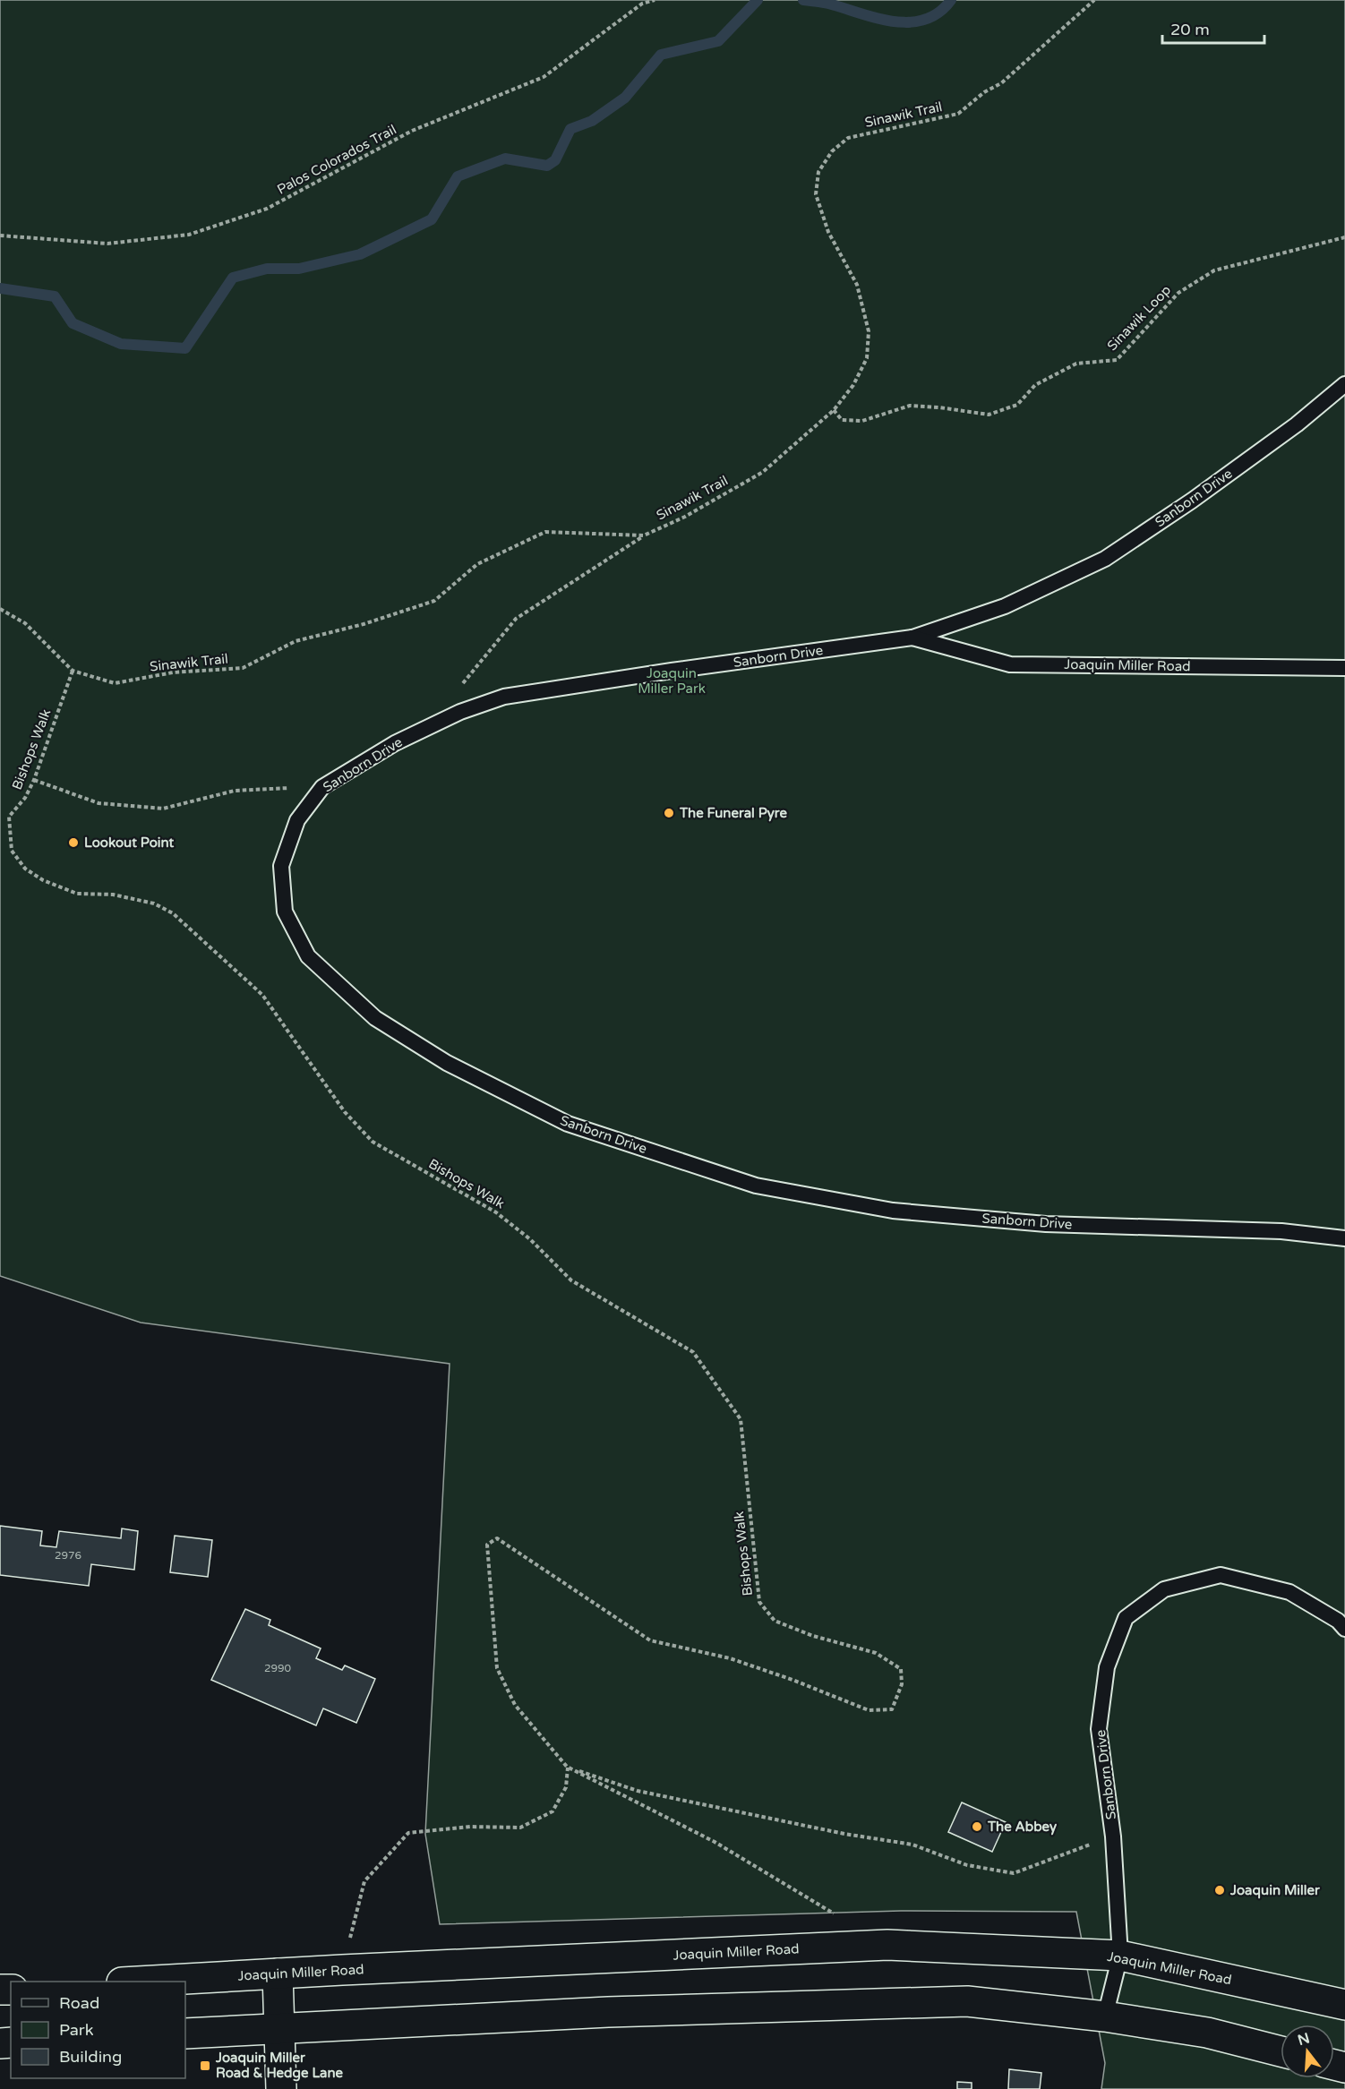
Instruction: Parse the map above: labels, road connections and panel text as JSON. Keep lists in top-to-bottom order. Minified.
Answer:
{"streets":{"main road":["Joaquin Miller Road"],"lane":["Sanborn Drive"],"path":["Sinawik Trail","Palos Colorados Trail","Sinawik Loop","Bishops Walk"]},"crossings":[["Sinawik Trail","Sinawik Loop"],["Sinawik Trail","Bishops Walk"],["Sanborn Drive","Joaquin Miller Road"]],"parks":["Joaquin Miller Park"],"places":{"other":["The Funeral Pyre","Lookout Point","The Abbey","Joaquin Miller"],"transit":["Joaquin Miller Road & Hedge Lane"]},"house_numbers":["2976","2990"],"legend":["Road","Park","Building"],"scale_bar":"20 m","north":"top"}
